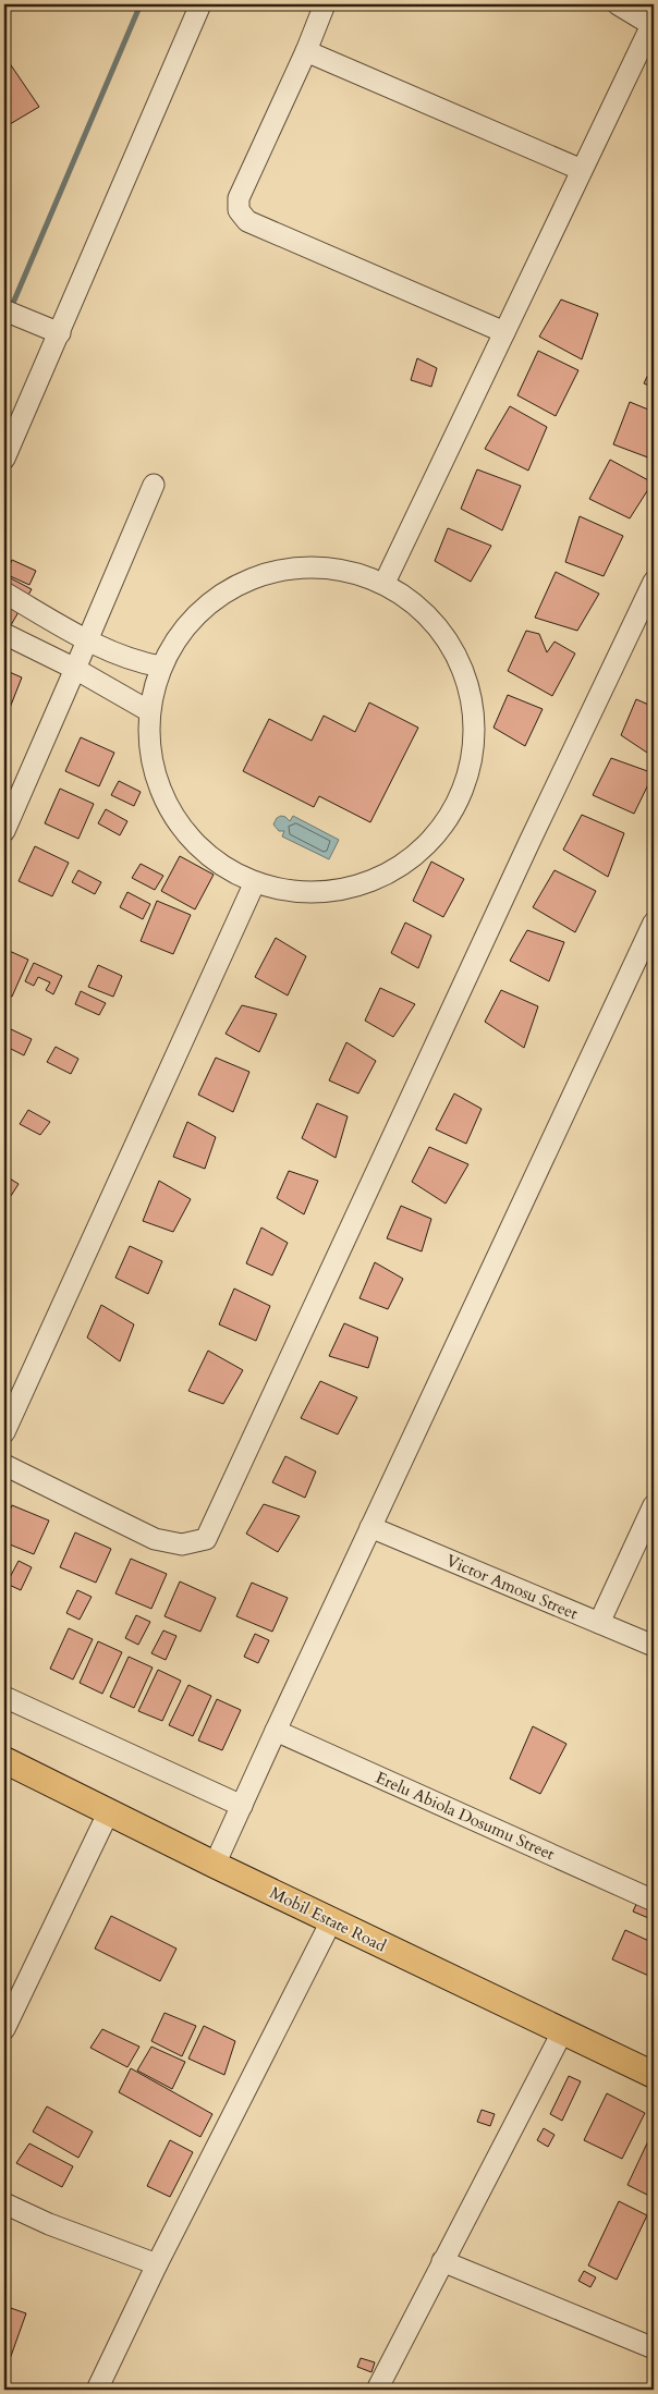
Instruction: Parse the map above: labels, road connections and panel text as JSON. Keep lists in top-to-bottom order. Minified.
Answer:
{"streets":{"main road":["Mobil Estate Road"],"street":["Victor Amosu Street","Erelu Abiola Dosumu Street"]}}
